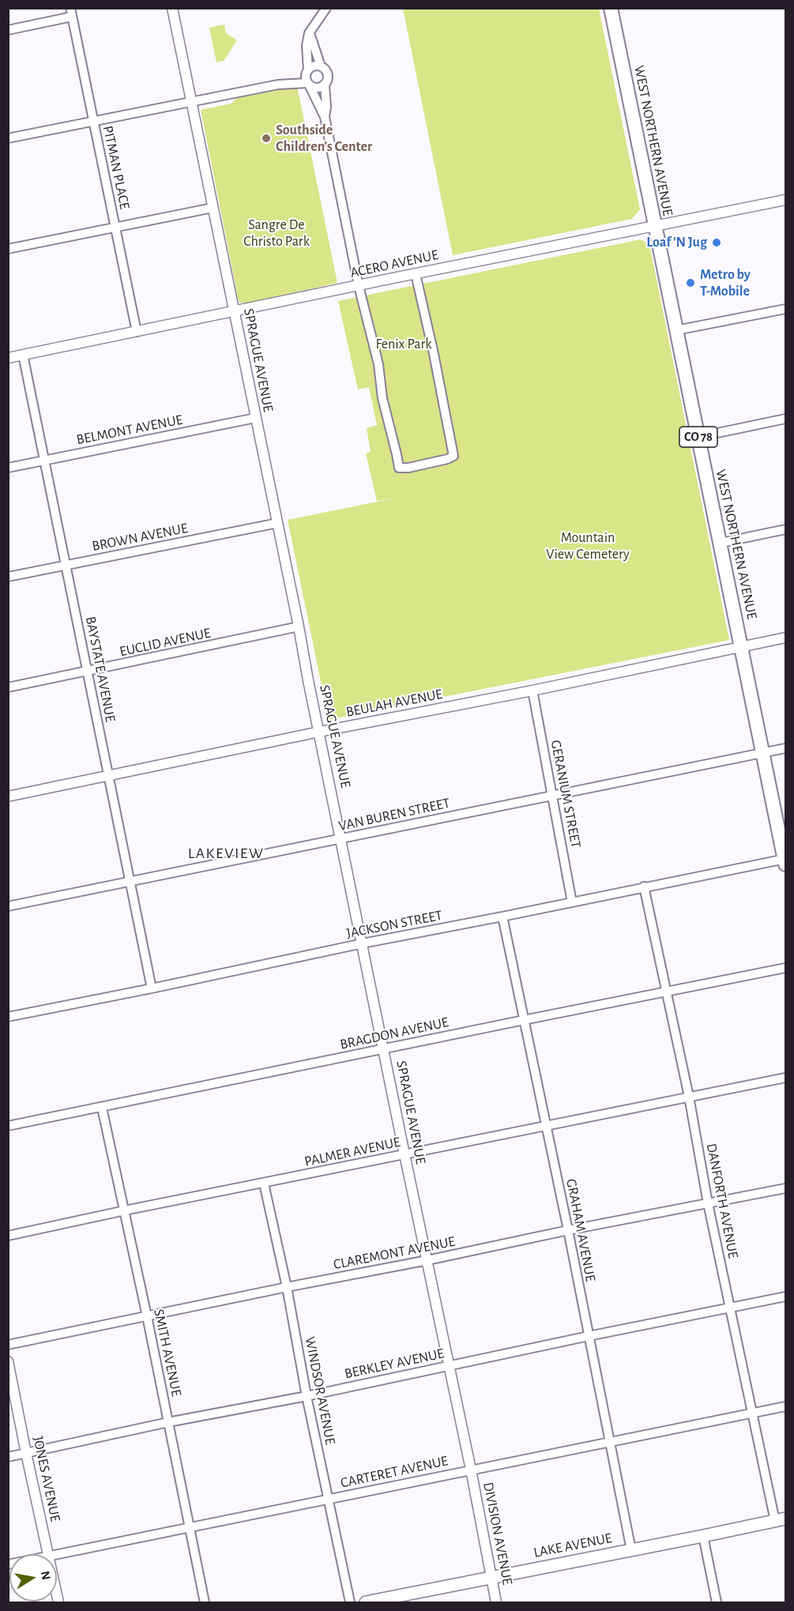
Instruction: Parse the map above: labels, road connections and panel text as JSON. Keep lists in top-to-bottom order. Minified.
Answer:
{"streets":{"main road":["WEST NORTHERN AVENUE","CO 78","LAKE AVENUE"],"street":["PITMAN PLACE","ACERO AVENUE","SPRAGUE AVENUE","BELMONT AVENUE","BROWN AVENUE","EUCLID AVENUE","BAYSTATE AVENUE","BEULAH AVENUE","GERANIUM STREET","VAN BUREN STREET","JACKSON STREET","BRAGDON AVENUE","PALMER AVENUE","DANFORTH AVENUE","GRAHAM AVENUE","CLAREMONT AVENUE","SMITH AVENUE","BERKLEY AVENUE","WINDSOR AVENUE","CARTERET AVENUE","JONES AVENUE","DIVISION AVENUE"]},"crossings":[["WEST NORTHERN AVENUE","ACERO AVENUE"],["WEST NORTHERN AVENUE","BEULAH AVENUE"],["WEST NORTHERN AVENUE","VAN BUREN STREET"],["WEST NORTHERN AVENUE","JACKSON STREET"],["PITMAN PLACE","ACERO AVENUE"],["ACERO AVENUE","SPRAGUE AVENUE"],["ACERO AVENUE","BAYSTATE AVENUE"],["SPRAGUE AVENUE","BELMONT AVENUE"],["SPRAGUE AVENUE","BROWN AVENUE"],["SPRAGUE AVENUE","EUCLID AVENUE"],["SPRAGUE AVENUE","BEULAH AVENUE"],["SPRAGUE AVENUE","VAN BUREN STREET"],["SPRAGUE AVENUE","JACKSON STREET"],["SPRAGUE AVENUE","BRAGDON AVENUE"],["SPRAGUE AVENUE","PALMER AVENUE"],["SPRAGUE AVENUE","CLAREMONT AVENUE"],["SPRAGUE AVENUE","BERKLEY AVENUE"],["SPRAGUE AVENUE","CARTERET AVENUE"],["SPRAGUE AVENUE","DIVISION AVENUE"],["BELMONT AVENUE","BAYSTATE AVENUE"],["BROWN AVENUE","BAYSTATE AVENUE"],["EUCLID AVENUE","BAYSTATE AVENUE"],["BAYSTATE AVENUE","BEULAH AVENUE"],["BAYSTATE AVENUE","VAN BUREN STREET"],["BAYSTATE AVENUE","JACKSON STREET"],["BEULAH AVENUE","GERANIUM STREET"],["GERANIUM STREET","VAN BUREN STREET"],["GERANIUM STREET","JACKSON STREET"],["JACKSON STREET","DANFORTH AVENUE"],["JACKSON STREET","GRAHAM AVENUE"],["BRAGDON AVENUE","DANFORTH AVENUE"],["BRAGDON AVENUE","GRAHAM AVENUE"],["BRAGDON AVENUE","SMITH AVENUE"],["PALMER AVENUE","DANFORTH AVENUE"],["PALMER AVENUE","GRAHAM AVENUE"],["PALMER AVENUE","SMITH AVENUE"],["PALMER AVENUE","WINDSOR AVENUE"],["DANFORTH AVENUE","CLAREMONT AVENUE"],["DANFORTH AVENUE","BERKLEY AVENUE"],["DANFORTH AVENUE","CARTERET AVENUE"],["DANFORTH AVENUE","LAKE AVENUE"],["GRAHAM AVENUE","CLAREMONT AVENUE"],["GRAHAM AVENUE","BERKLEY AVENUE"],["GRAHAM AVENUE","CARTERET AVENUE"],["GRAHAM AVENUE","LAKE AVENUE"],["CLAREMONT AVENUE","SMITH AVENUE"],["CLAREMONT AVENUE","WINDSOR AVENUE"],["SMITH AVENUE","BERKLEY AVENUE"],["SMITH AVENUE","CARTERET AVENUE"],["BERKLEY AVENUE","WINDSOR AVENUE"],["BERKLEY AVENUE","JONES AVENUE"],["WINDSOR AVENUE","CARTERET AVENUE"],["CARTERET AVENUE","DIVISION AVENUE"],["DIVISION AVENUE","LAKE AVENUE"]],"districts":["LAKEVIEW"],"parks":["Sangre De Christo Park","Fenix Park","Mountain View Cemetery"],"places":["Southside Children's Center","Loaf 'N Jug","Metro by T-Mobile"],"north":"right"}
